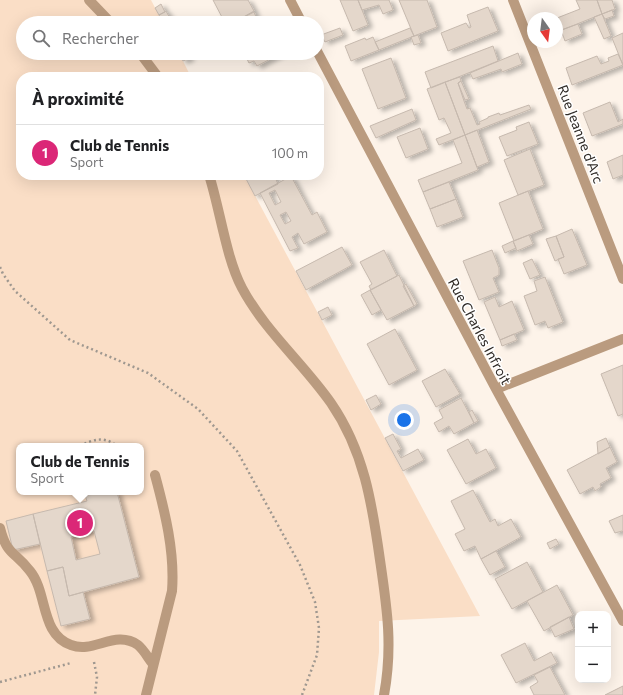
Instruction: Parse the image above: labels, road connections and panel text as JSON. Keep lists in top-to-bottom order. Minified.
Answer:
{"streets":{"street":["Rue Jeanne d'Arc","Rue Charles Infroit"]},"north":"bottom","page":{"search":"Rechercher","heading":"À proximité","list":[{"mark":"1","name":"Club de Tennis","note":"Sport","value":"100 m"}],"popup":["Club de Tennis","Sport"],"pins":"1","map_buttons":["+","−"]}}
